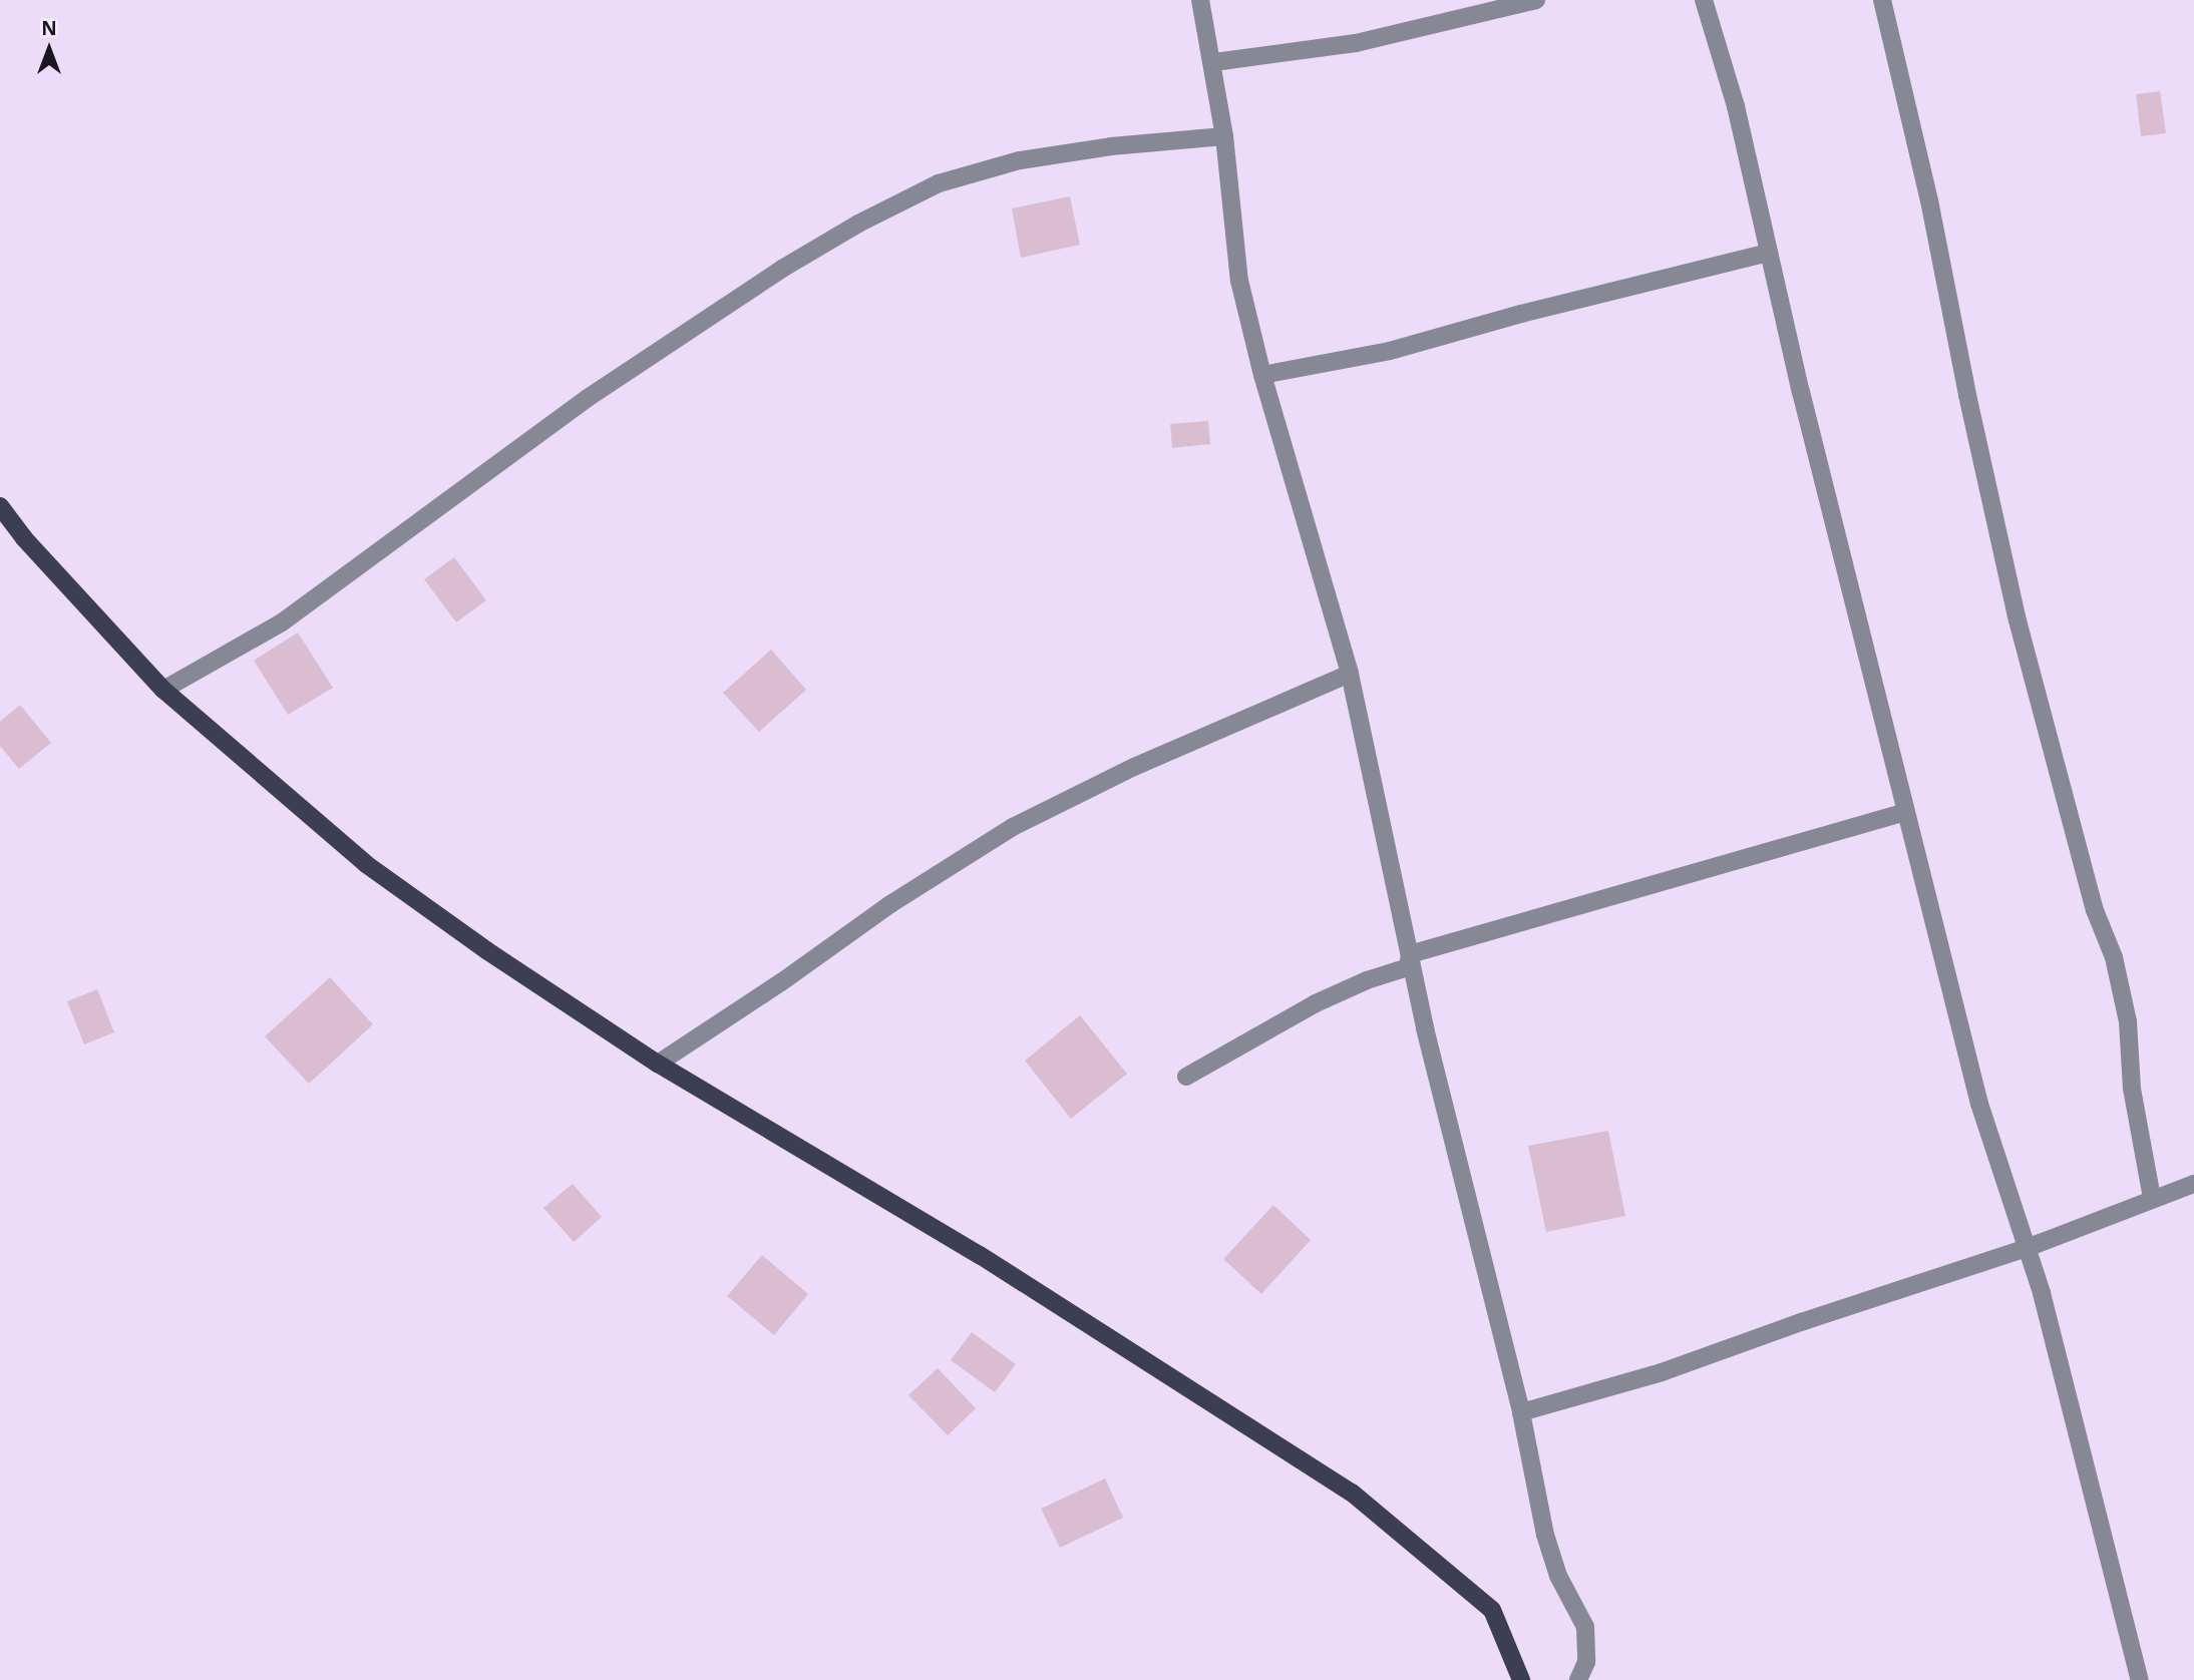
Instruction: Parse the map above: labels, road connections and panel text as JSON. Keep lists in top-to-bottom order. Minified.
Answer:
{"north":"top"}
